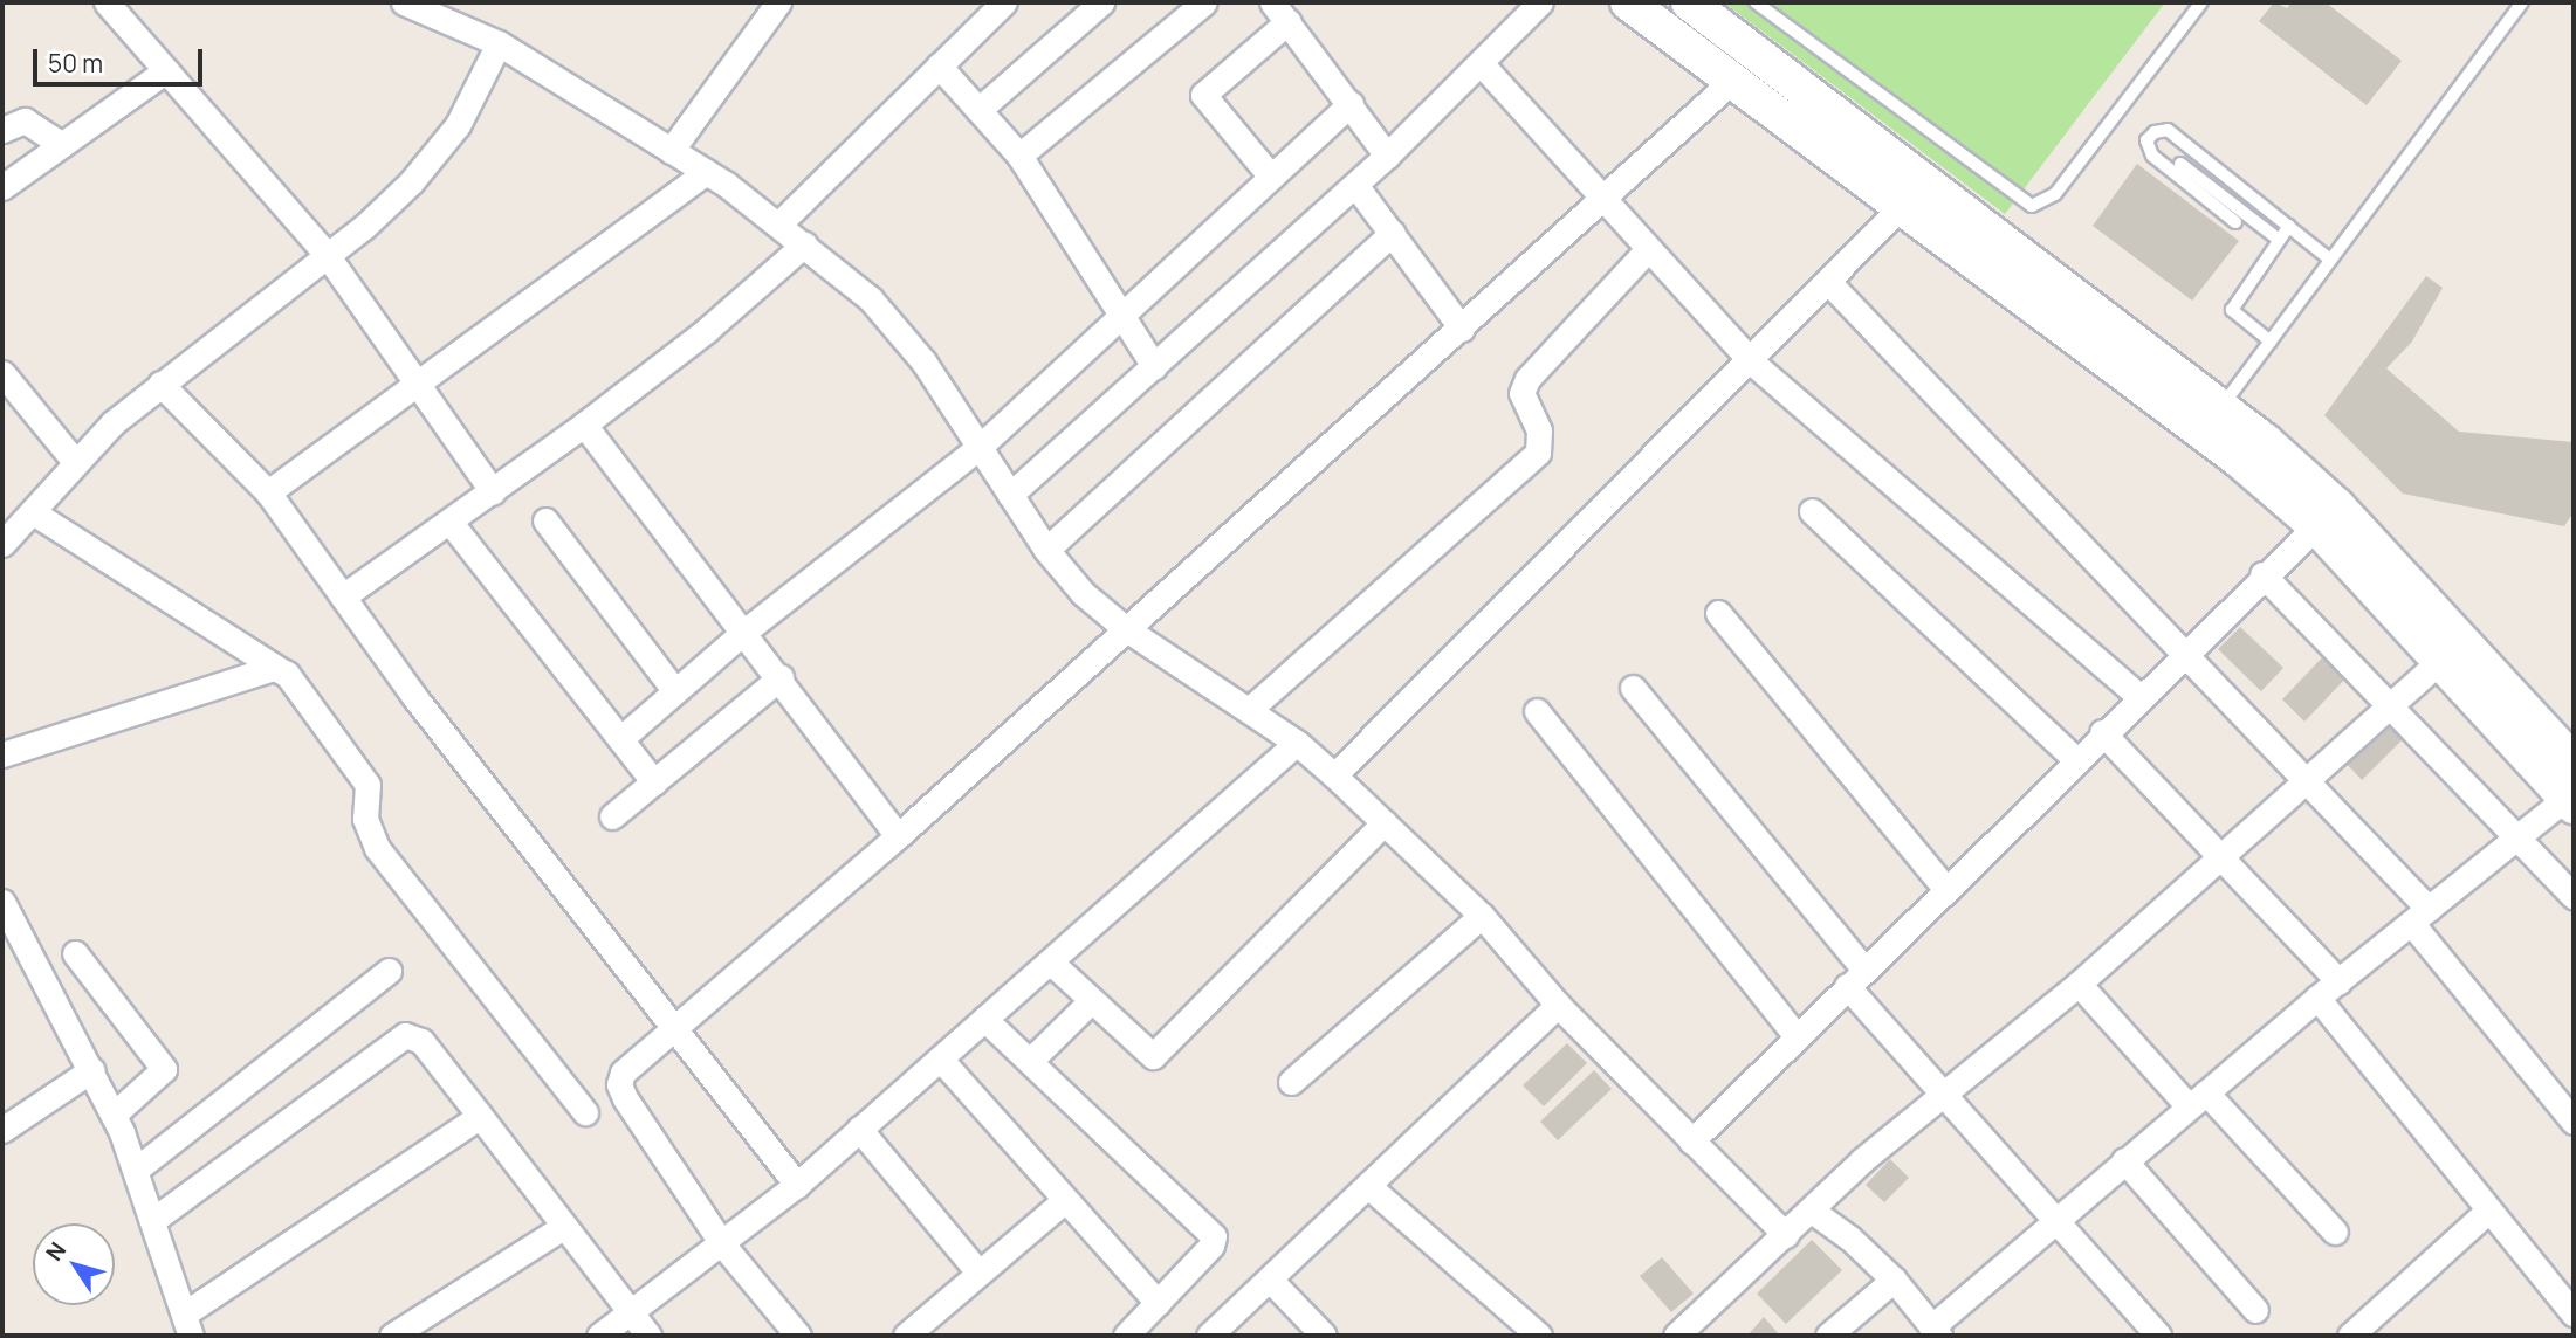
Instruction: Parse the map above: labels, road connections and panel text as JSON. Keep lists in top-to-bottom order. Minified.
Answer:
{"scale_bar":"50 m","north":"top left"}
